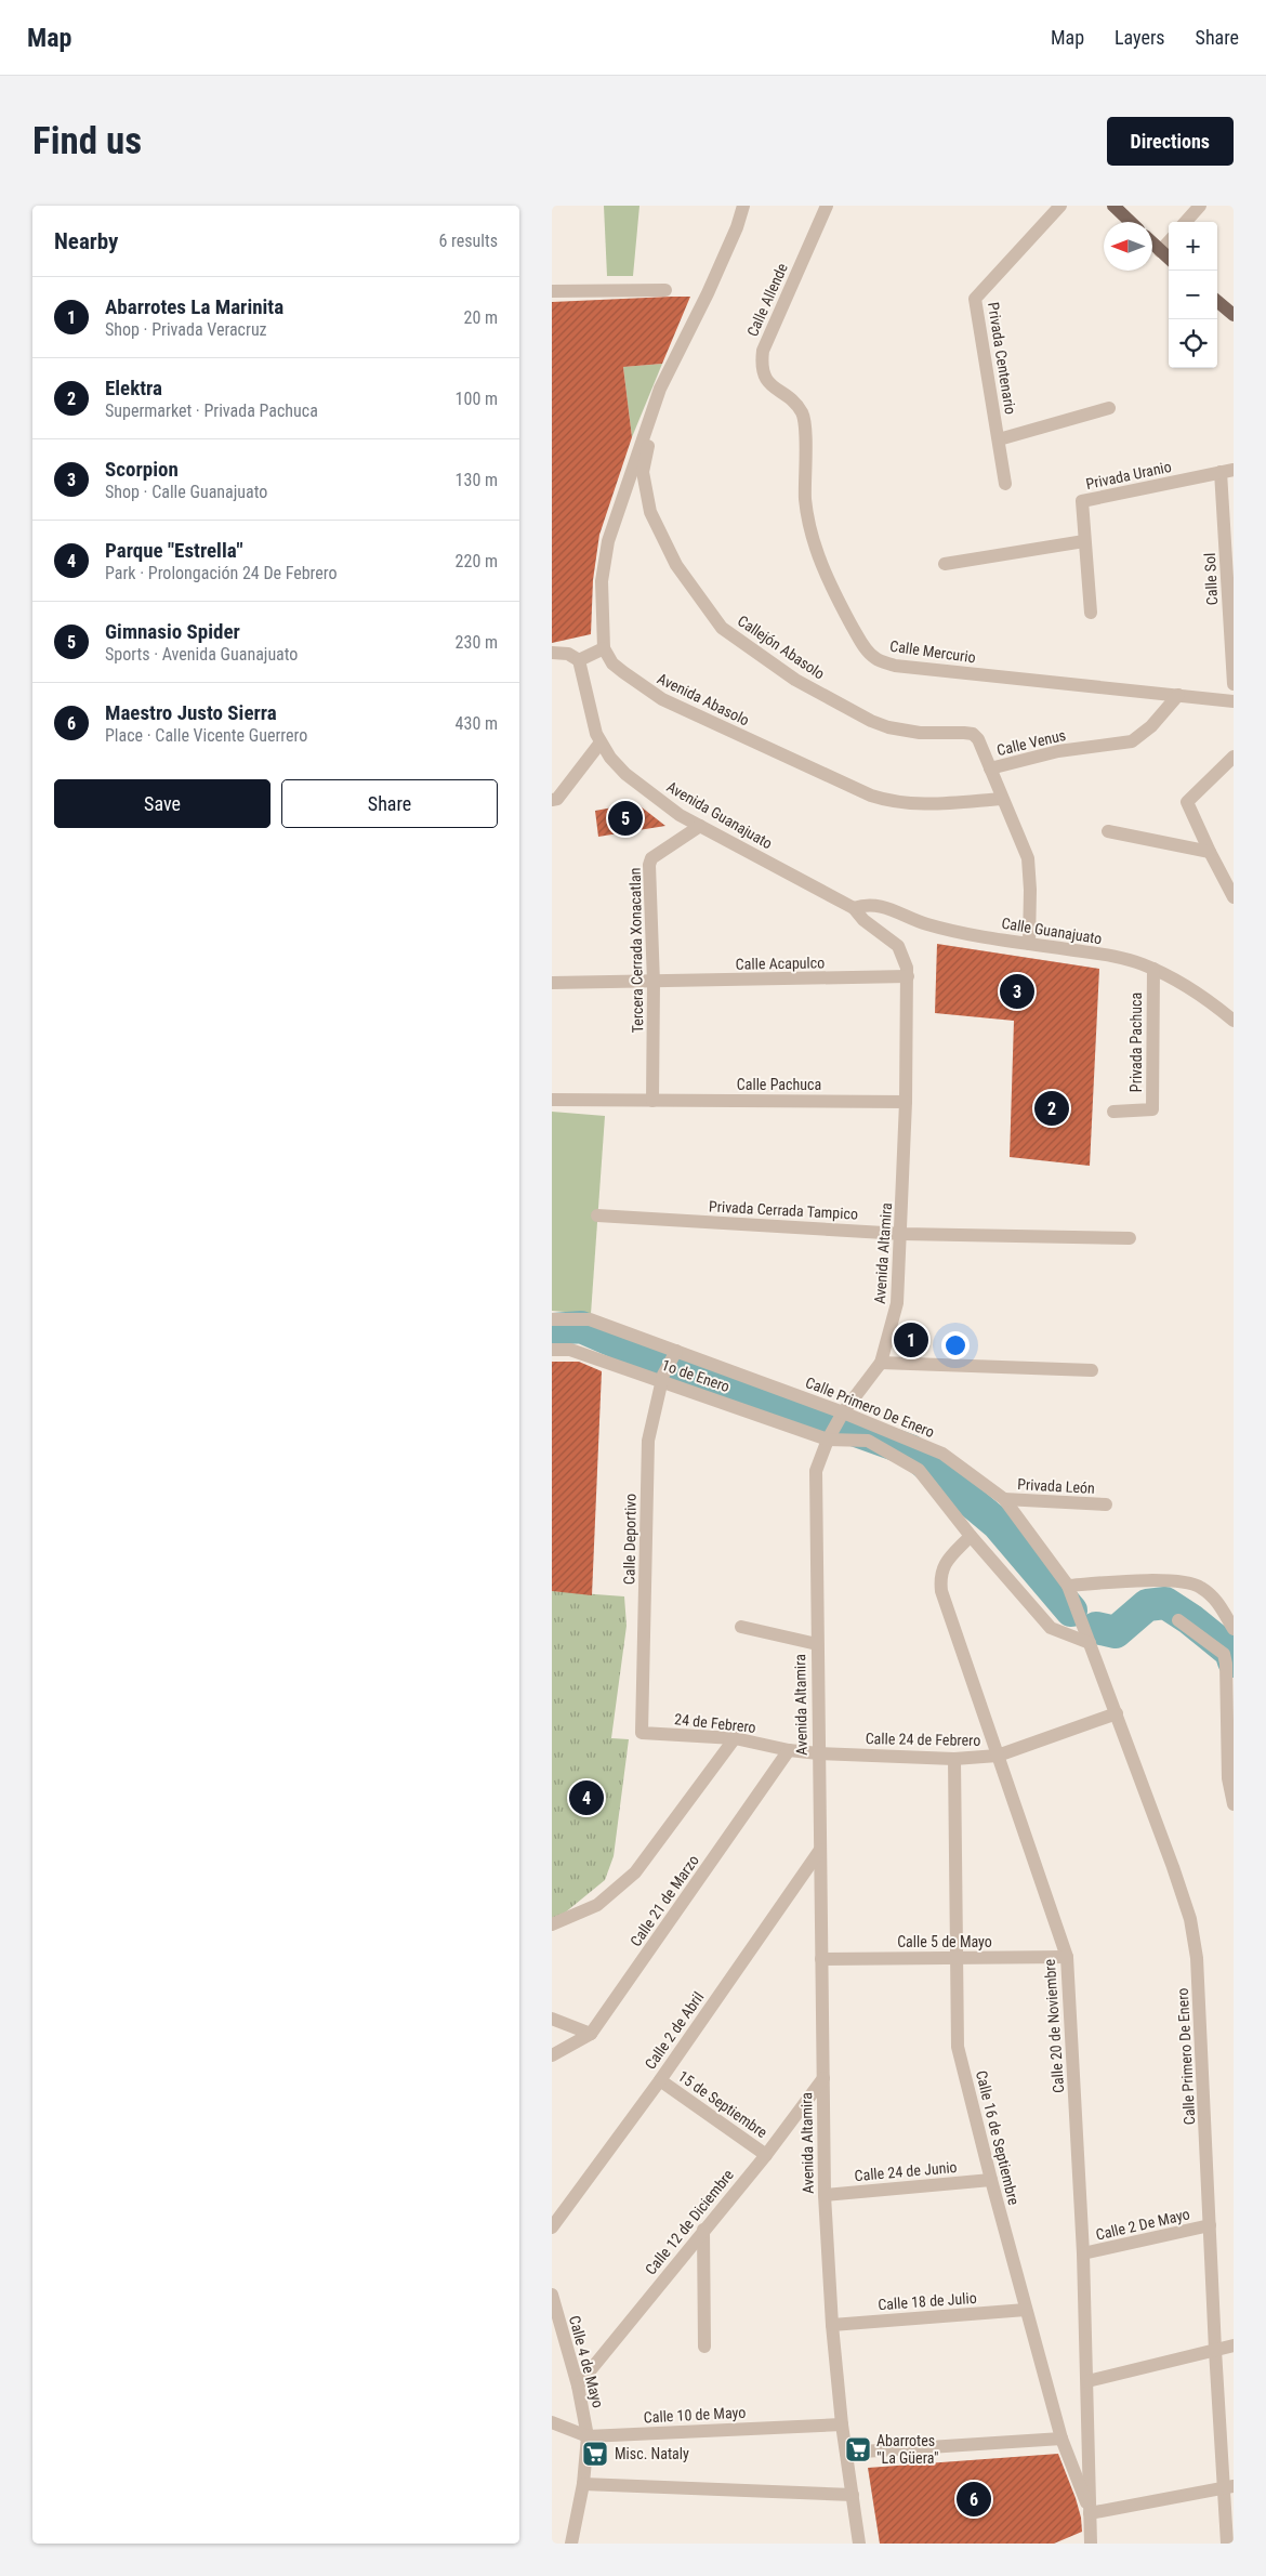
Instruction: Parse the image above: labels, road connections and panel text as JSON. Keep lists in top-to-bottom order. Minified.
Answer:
{"streets":{"street":["Calle Allende","Privada Centenario","Privada Uranio","Calle Sol","Callejón Abasolo","Calle Mercurio","Avenida Abasolo","Calle Venus","Avenida Guanajuato","Calle Guanajuato","Tercera Cerrada Xonacatlan","Calle Acapulco","Privada Pachuca","Calle Pachuca","Privada Cerrada Tampico","Avenida Altamira","1o de Enero","Calle Primero De Enero","Privada León","Calle Deportivo","24 de Febrero","Calle 24 de Febrero","Calle 21 de Marzo","Calle 5 de Mayo","Calle 20 de Noviembre","Calle 2 de Abril","15 de Septiembre","Calle 16 de Septiembre","Calle 24 de Junio","Calle 12 de Diciembre","Calle 2 De Mayo","Calle 18 de Julio","Calle 4 de Mayo","Calle 10 de Mayo"]},"crossings":[["Calle Allende","Calle Mercurio"],["Privada Uranio","Calle Sol"],["Callejón Abasolo","Calle Venus"],["Calle Mercurio","Calle Venus"],["Avenida Abasolo","Calle Venus"],["Calle Venus","Calle Guanajuato"],["Avenida Guanajuato","Calle Guanajuato"],["Avenida Guanajuato","Tercera Cerrada Xonacatlan"],["Avenida Guanajuato","Avenida Altamira"],["Calle Guanajuato","Privada Pachuca"],["Calle Guanajuato","Avenida Altamira"],["Tercera Cerrada Xonacatlan","Calle Acapulco"],["Tercera Cerrada Xonacatlan","Calle Pachuca"],["Calle Acapulco","Avenida Altamira"],["Calle Pachuca","Avenida Altamira"],["Privada Cerrada Tampico","Avenida Altamira"],["Avenida Altamira","1o de Enero"],["Avenida Altamira","Calle Primero De Enero"],["Avenida Altamira","24 de Febrero"],["Avenida Altamira","Calle 24 de Febrero"],["Avenida Altamira","Calle 5 de Mayo"],["Avenida Altamira","Calle 2 de Abril"],["Avenida Altamira","Calle 24 de Junio"],["Avenida Altamira","Calle 12 de Diciembre"],["Avenida Altamira","Calle 18 de Julio"],["Avenida Altamira","Calle 10 de Mayo"],["1o de Enero","Calle Deportivo"],["Calle Primero De Enero","Privada León"],["Calle Primero De Enero","Calle Deportivo"],["Calle Primero De Enero","Calle 24 de Febrero"],["Calle Primero De Enero","Calle 2 De Mayo"],["Calle Deportivo","24 de Febrero"],["24 de Febrero","Calle 24 de Febrero"],["24 de Febrero","Calle 21 de Marzo"],["Calle 24 de Febrero","Calle 20 de Noviembre"],["Calle 24 de Febrero","Calle 16 de Septiembre"],["Calle 5 de Mayo","Calle 20 de Noviembre"],["Calle 5 de Mayo","Calle 16 de Septiembre"],["Calle 20 de Noviembre","Calle 16 de Septiembre"],["Calle 20 de Noviembre","Calle 2 De Mayo"],["Calle 2 de Abril","15 de Septiembre"],["15 de Septiembre","Calle 12 de Diciembre"],["Calle 16 de Septiembre","Calle 24 de Junio"],["Calle 16 de Septiembre","Calle 18 de Julio"],["Calle 12 de Diciembre","Calle 4 de Mayo"],["Calle 4 de Mayo","Calle 10 de Mayo"]],"places":{"supermarket":["Abarrotes \"La Güera\"","Misc. Nataly"]},"north":"left","page":{"header":"Map","nav":["Map","Layers","Share"],"buttons":["Directions",["Save","Share"]],"title":"Find us","heading":["Nearby","6 results"],"map_buttons":["+","−"],"list":[{"mark":"1","name":"Abarrotes La Marinita","note":"Shop · Privada Veracruz","value":"20 m"},{"mark":"2","name":"Elektra","note":"Supermarket · Privada Pachuca","value":"100 m"},{"mark":"3","name":"Scorpion","note":"Shop · Calle Guanajuato","value":"130 m"},{"mark":"4","name":"Parque \"Estrella\"","note":"Park · Prolongación 24 De Febrero","value":"220 m"},{"mark":"5","name":"Gimnasio Spider","note":"Sports · Avenida Guanajuato","value":"230 m"},{"mark":"6","name":"Maestro Justo Sierra","note":"Place · Calle Vicente Guerrero","value":"430 m"}],"pins":["5","3","2","1","4","6"]}}
